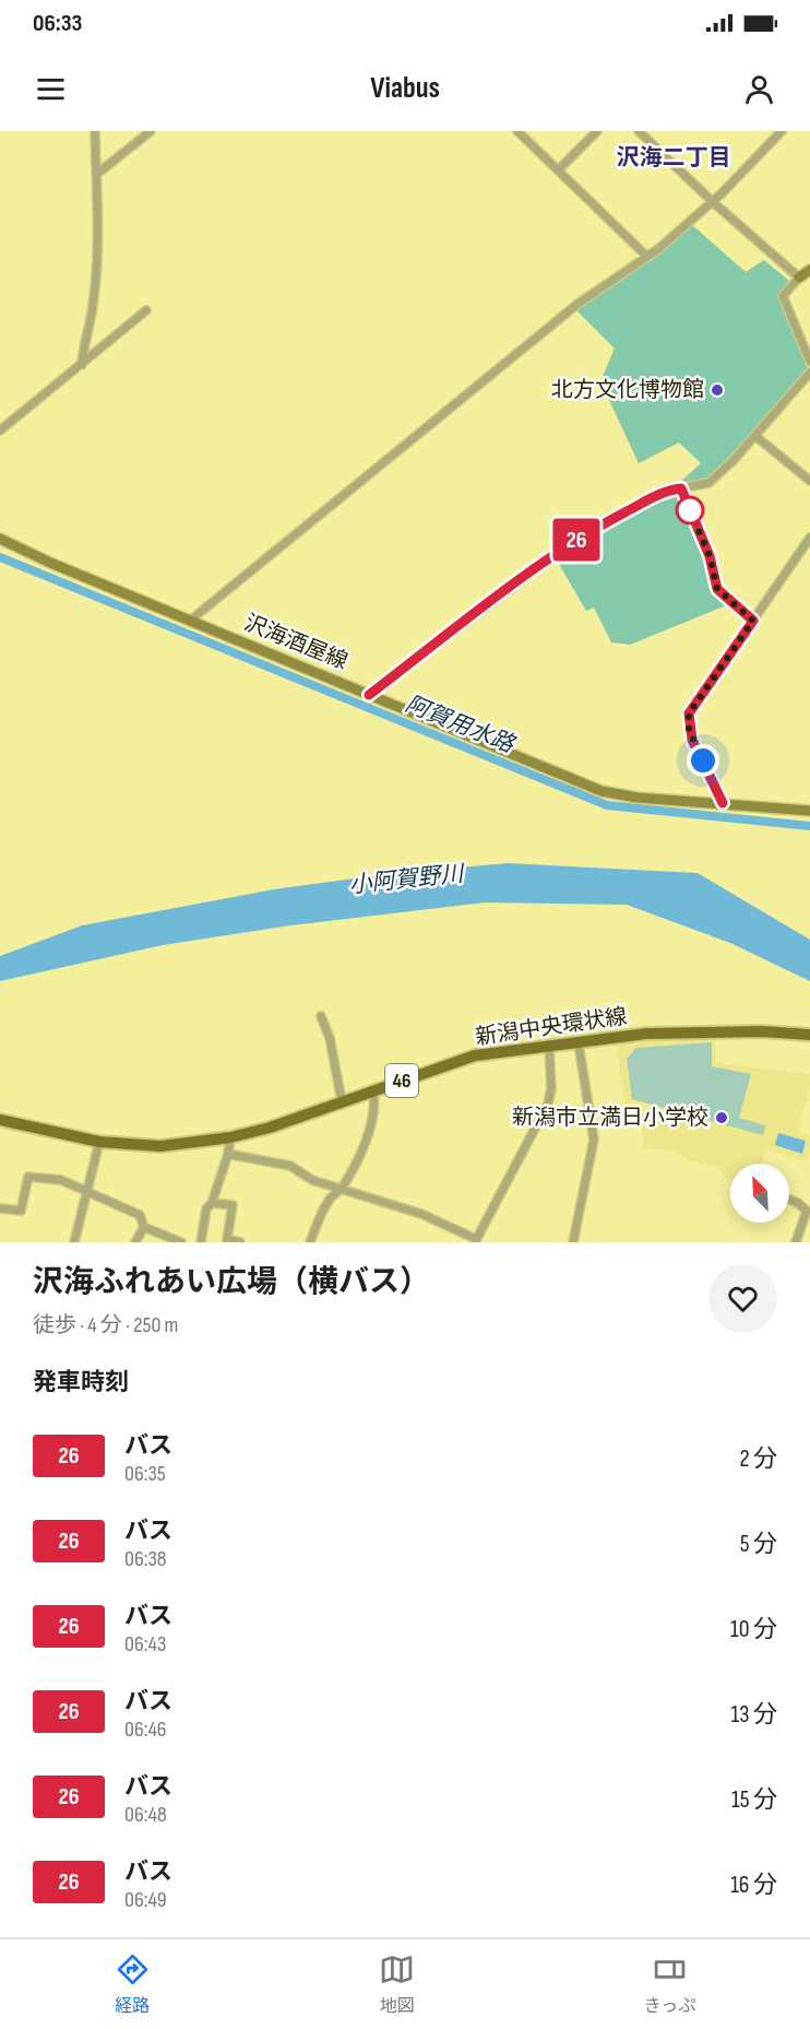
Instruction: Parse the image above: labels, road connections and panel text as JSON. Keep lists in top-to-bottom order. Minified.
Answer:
{"streets":{"main road":["沢海酒屋線","新潟中央環状線","46"]},"districts":["沢海二丁目"],"water":["阿賀用水路","小阿賀野川"],"places":["北方文化博物館","新潟市立満日小学校"],"lines":["bus line 26"],"north":"top left","page":{"status":"06:33","header":"Viabus","on_map":"26","heading":[["沢海ふれあい広場（横バス）","徒歩 · 4 分 · 250 m"],"発車時刻"],"list":[{"mark":"26","name":"バス","note":"06:35","value":"2 分"},{"mark":"26","name":"バス","note":"06:38","value":"5 分"},{"mark":"26","name":"バス","note":"06:43","value":"10 分"},{"mark":"26","name":"バス","note":"06:46","value":"13 分"},{"mark":"26","name":"バス","note":"06:48","value":"15 分"},{"mark":"26","name":"バス","note":"06:49","value":"16 分"}],"tabs":["経路","地図","きっぷ"]}}
